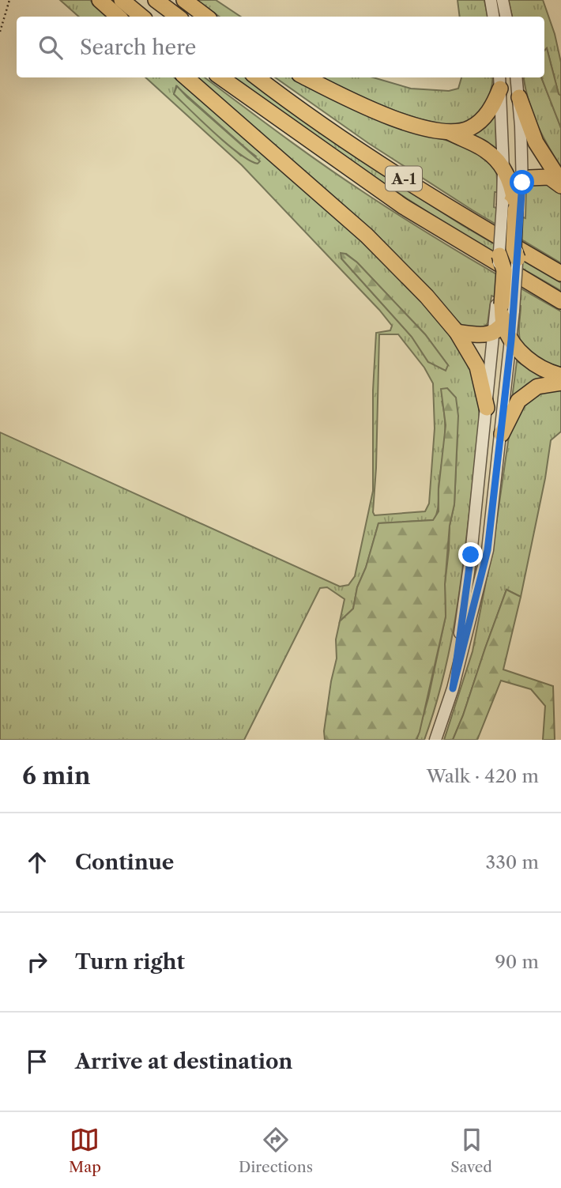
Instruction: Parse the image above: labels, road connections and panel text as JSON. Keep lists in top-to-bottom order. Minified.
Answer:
{"streets":{"highway":["A-1"]},"page":{"search":"Search here","heading":["6 min","Walk · 420 m"],"list":[["Continue","330 m"],["Turn right","90 m"],"Arrive at destination"],"nav":["Map","Directions","Saved"]}}
